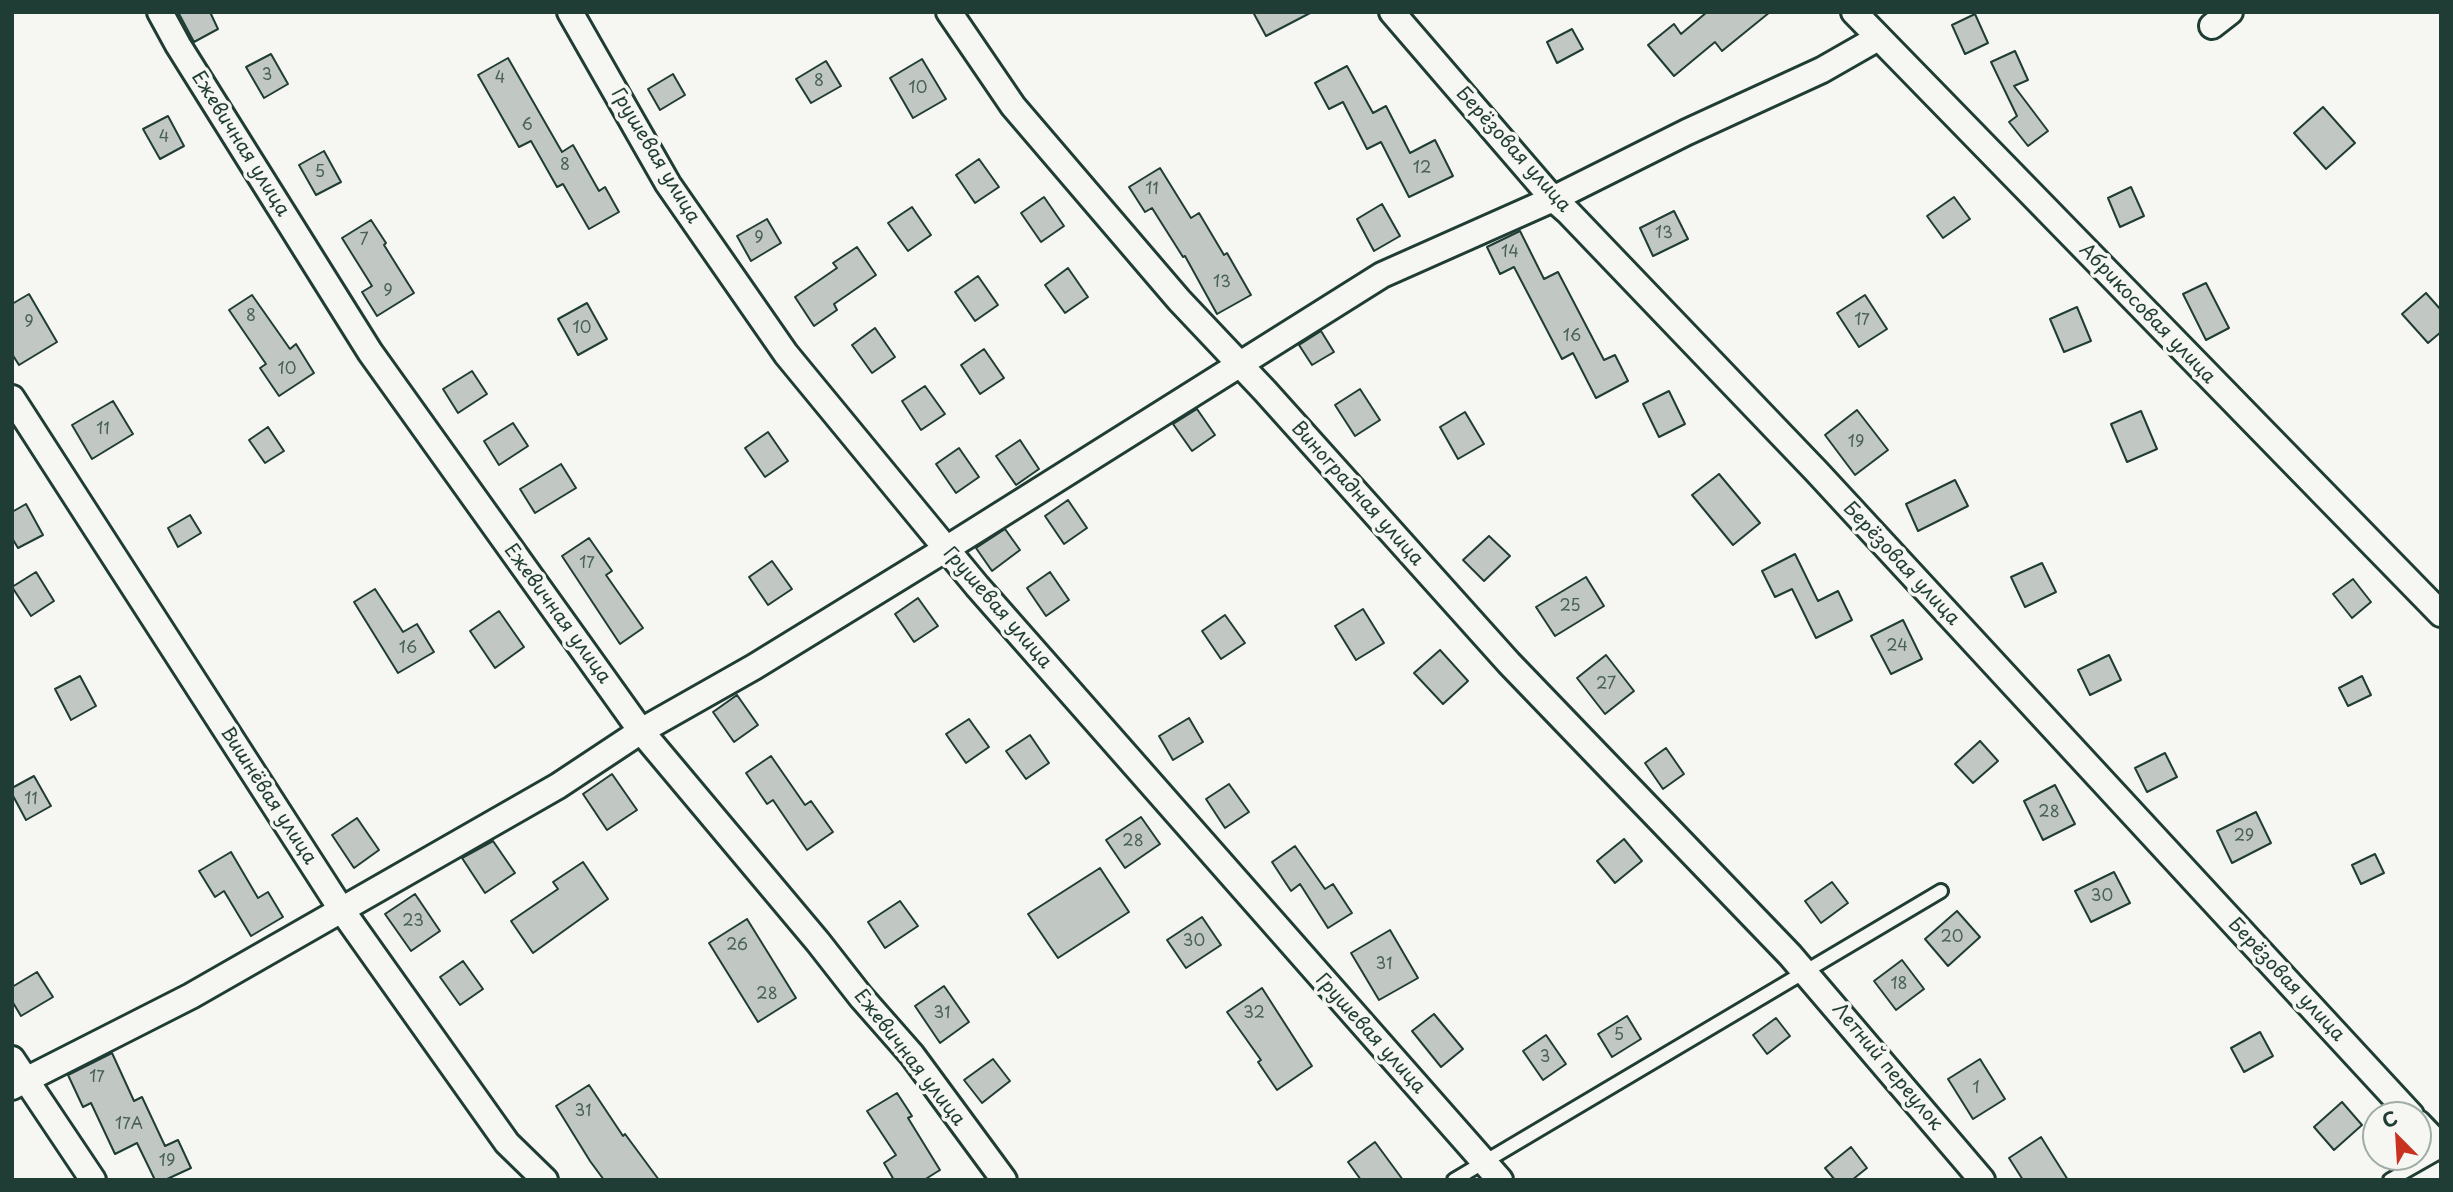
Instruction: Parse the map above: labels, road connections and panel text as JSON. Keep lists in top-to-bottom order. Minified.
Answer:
{"streets":{"street":["Ежевичная улица","Берёзовая улица","Грушевая улица","Абрикосовая улица","Виноградная улица","Вишнёвая улица","Летний переулок"]},"crossings":[["Виноградная улица","Летний переулок"]],"house_numbers":["3","4","8","10","6","4","8","12","5","11","13","9","7","14","13","9","8","17","9","10","16","10","11","19","17","25","24","16","27","11","28","29","28","30","23","20","30","26","31","18","28","31","32","5","3","17","1","31","17А","19"],"north":"top left"}
